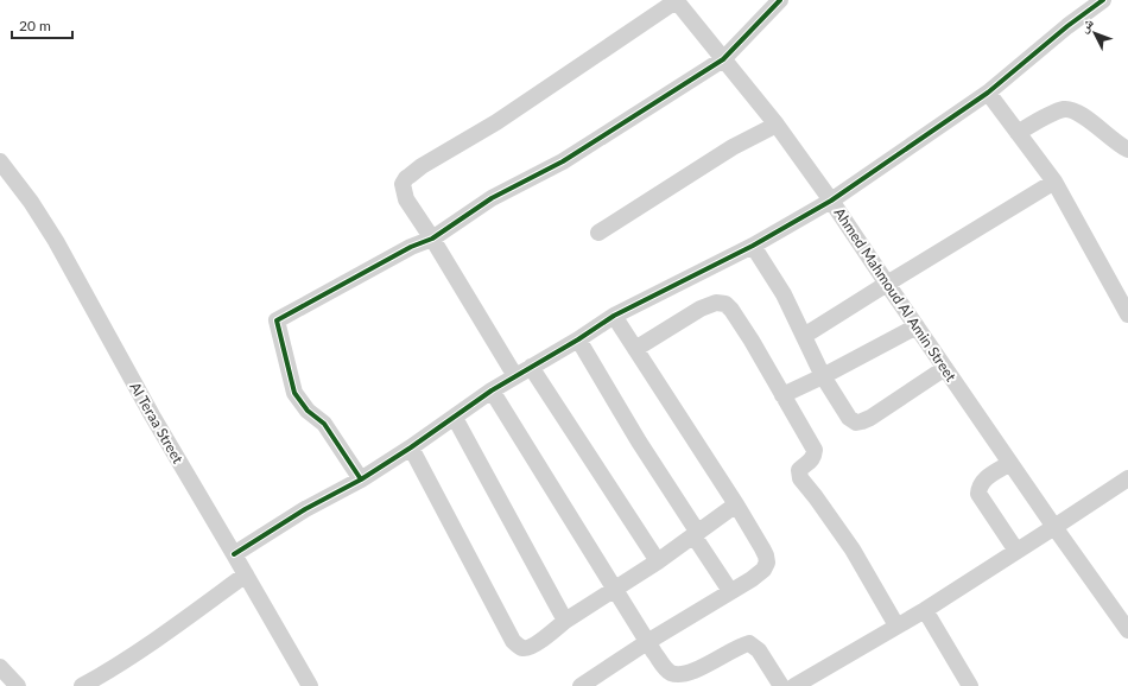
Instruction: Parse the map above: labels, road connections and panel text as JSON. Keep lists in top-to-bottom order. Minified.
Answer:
{"streets":{"street":["Ahmed Mahmoud Al Amin Street","Al Teraa Street"]},"scale_bar":"20 m","north":"top left"}
